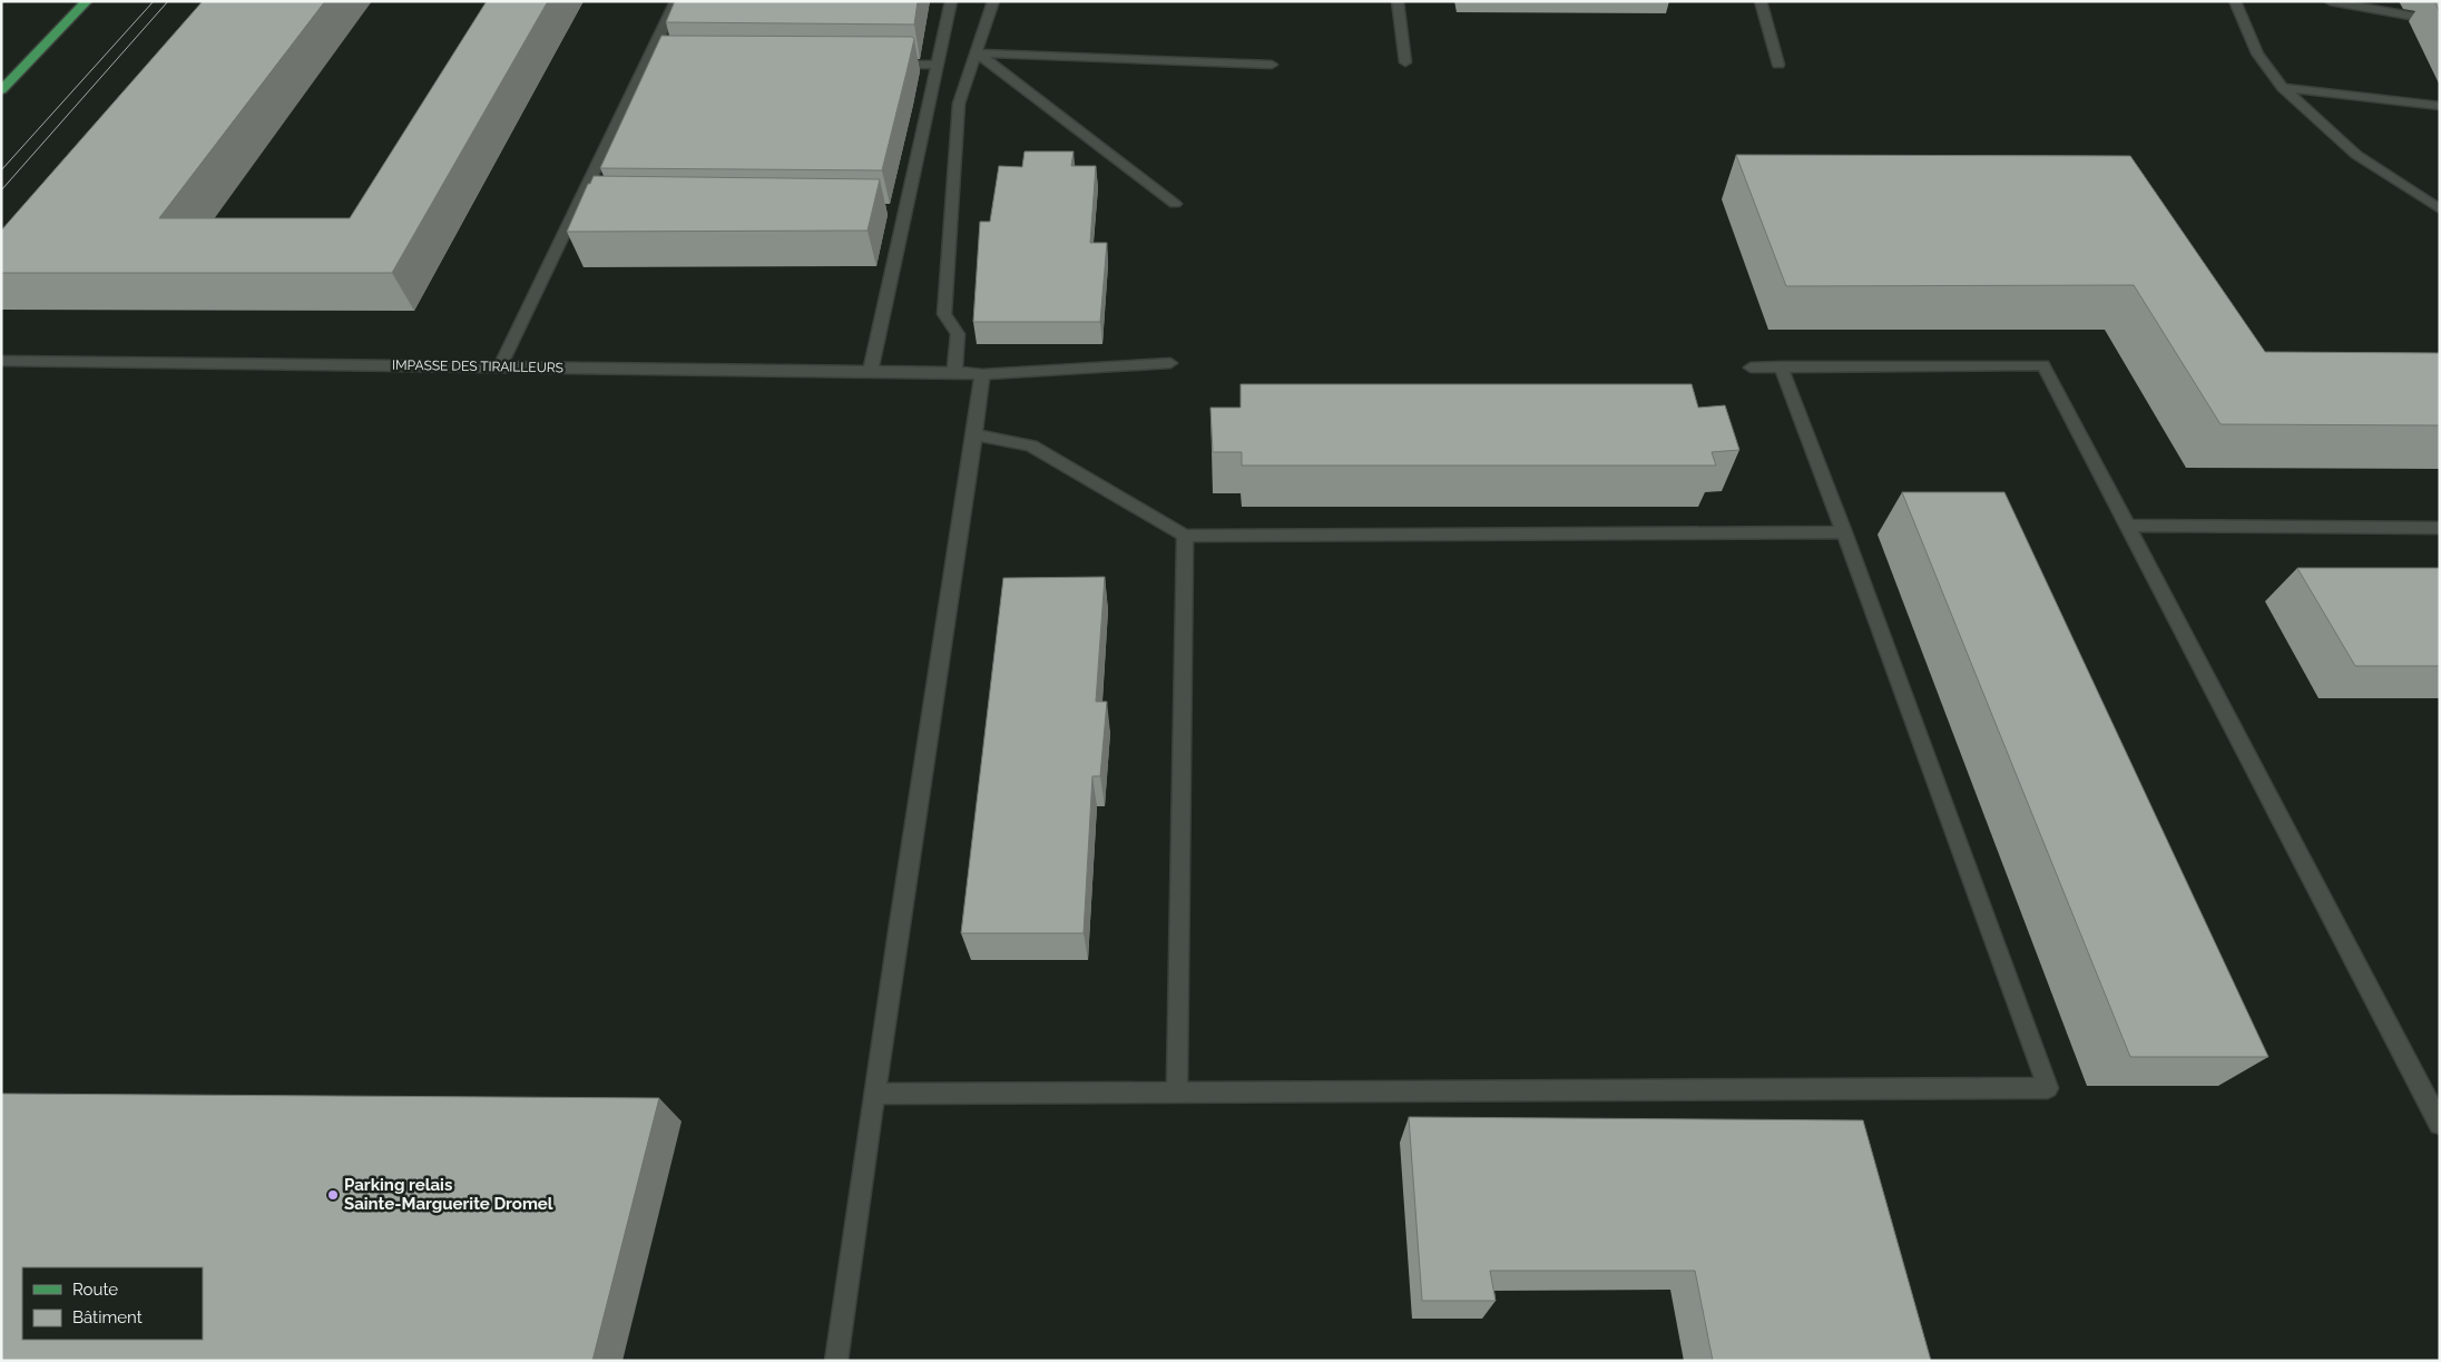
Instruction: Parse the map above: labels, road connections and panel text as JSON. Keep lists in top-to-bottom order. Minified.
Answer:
{"streets":{"street":["IMPASSE DES TIRAILLEURS"]},"places":["Parking relais Sainte-Marguerite Dromel"],"legend":["Route","Bâtiment"]}
